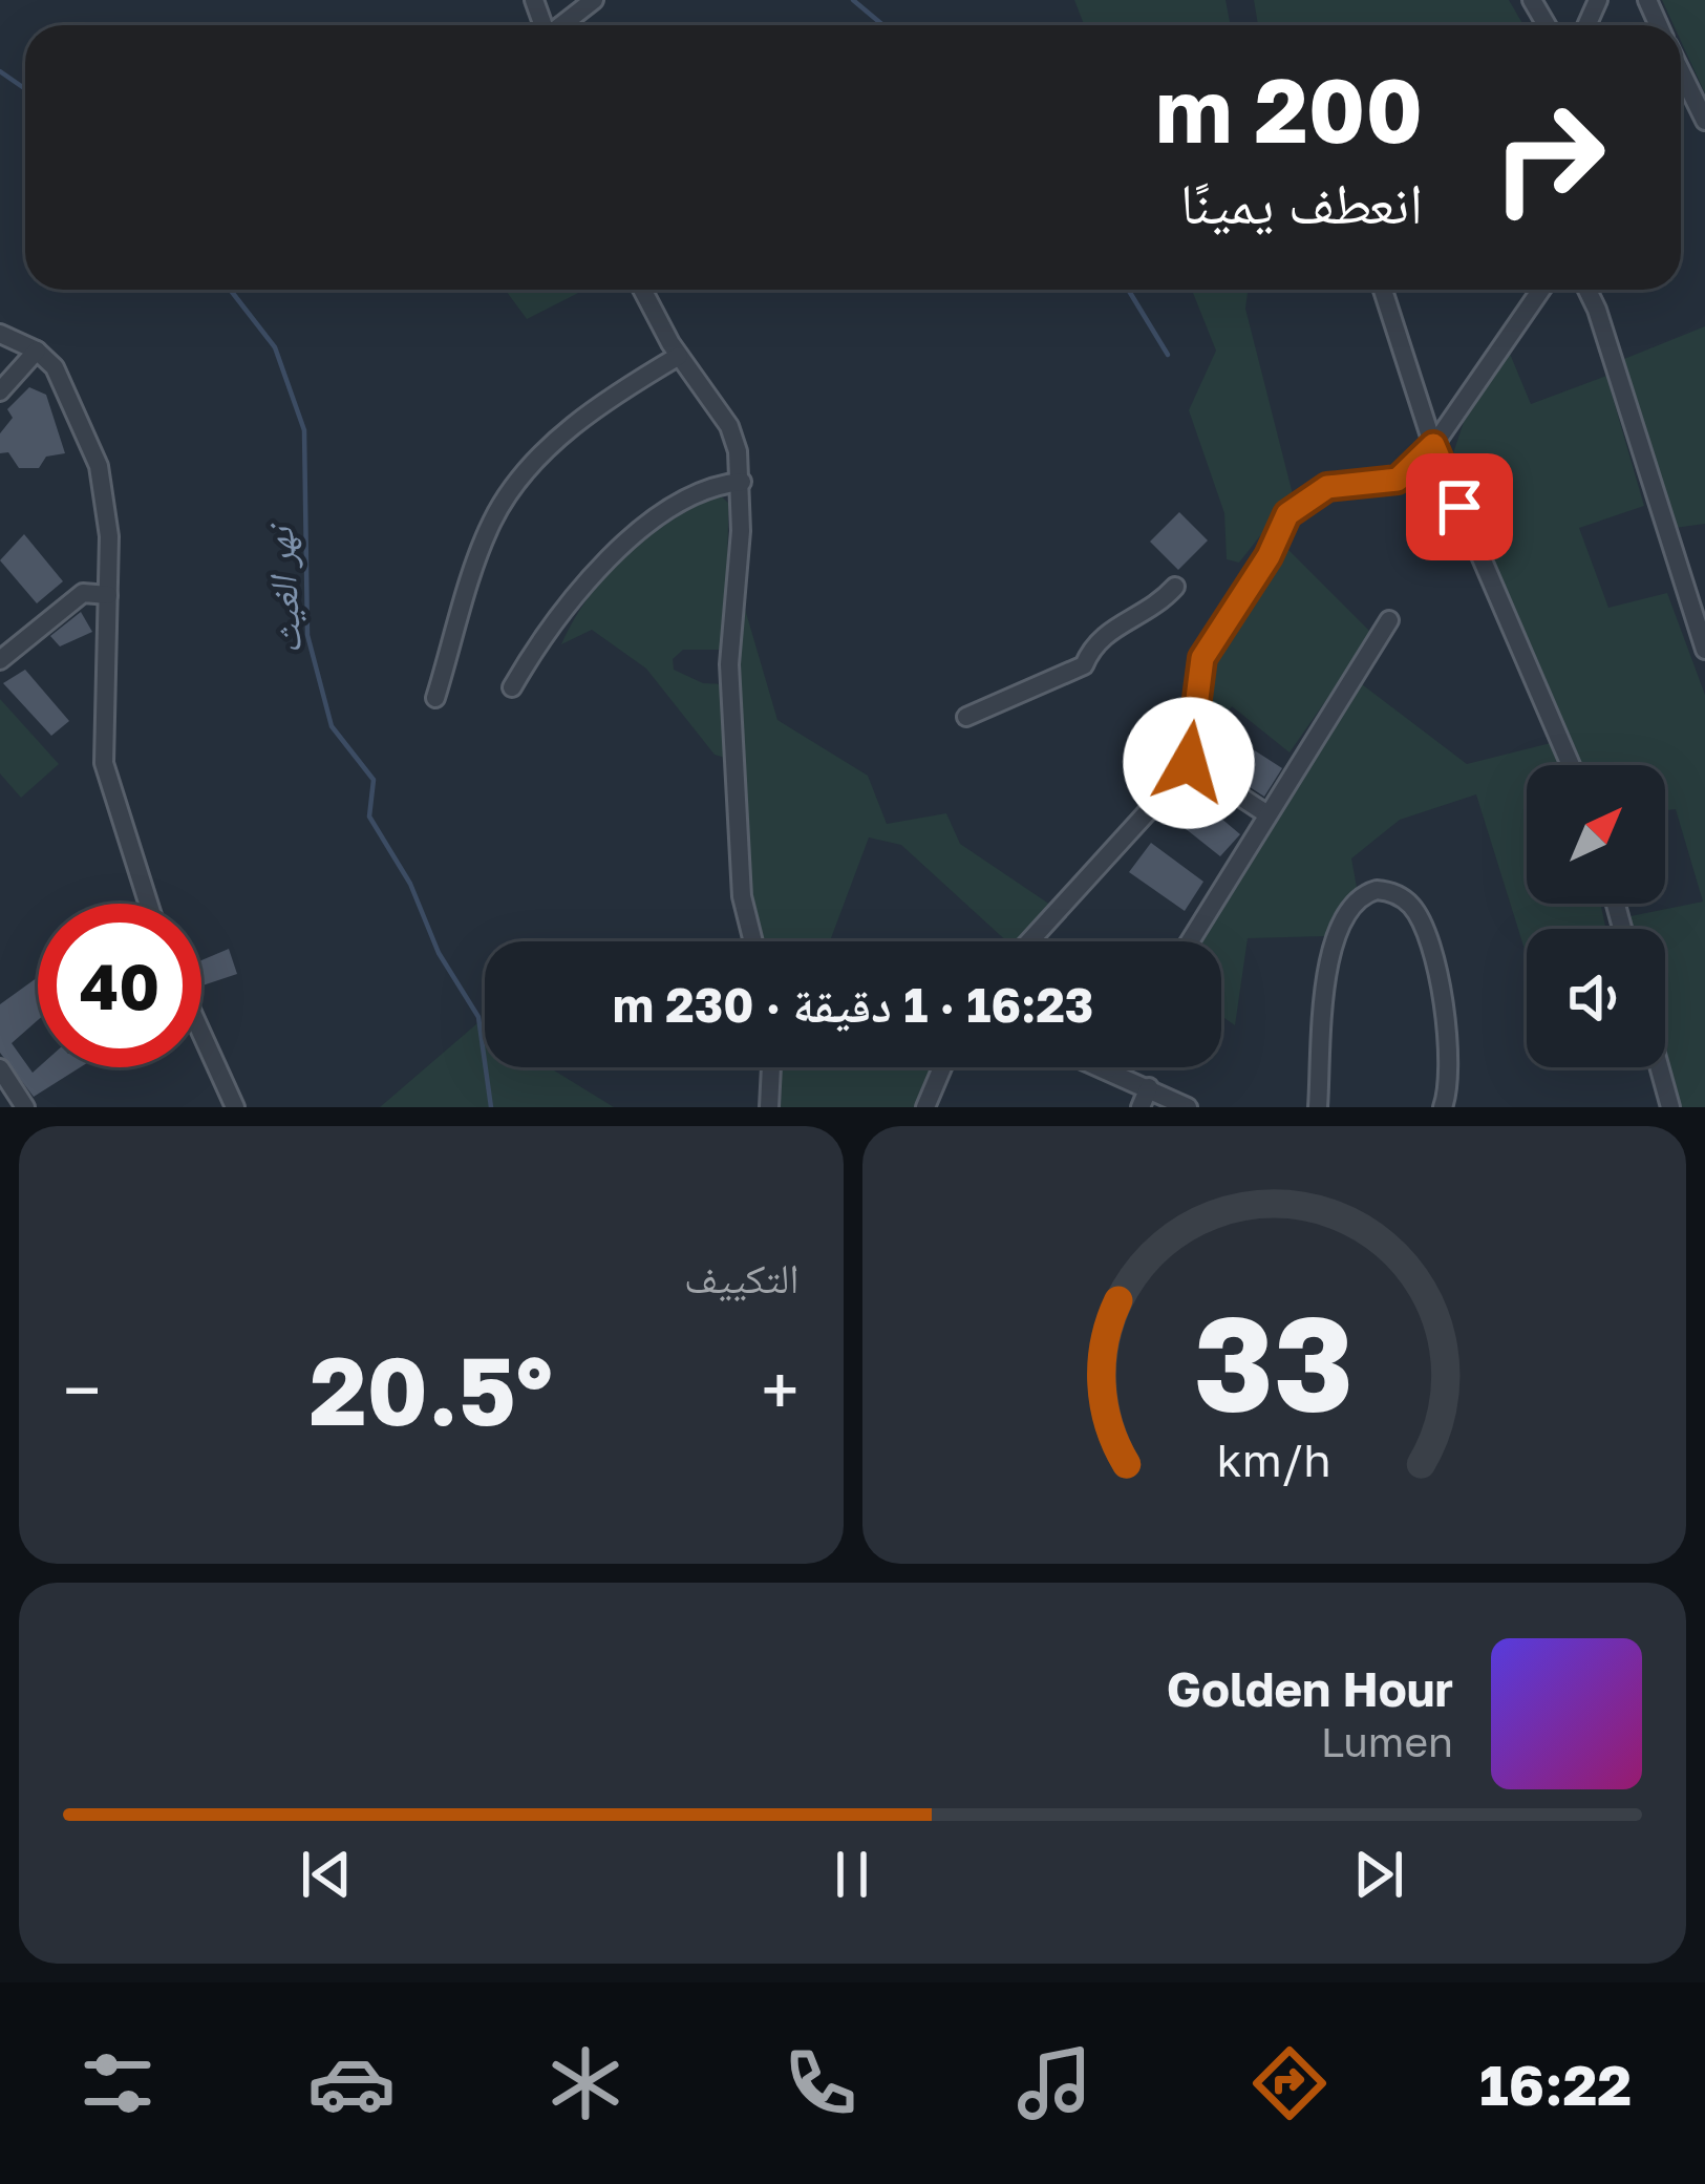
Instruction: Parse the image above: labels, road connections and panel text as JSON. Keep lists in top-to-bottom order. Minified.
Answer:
{"water":["نهر الغيث"],"north":"top right","page":{"turn":["200 m","انعطف يمينًا"],"limit":"40","trip":"16:23 · 1 دقيقة · 230 m","tile":"التكييف","heat":["−","20.5°","+"],"song":["Golden Hour","Lumen"],"tabs":"16:22","gauge":["33","km/h"]}}
